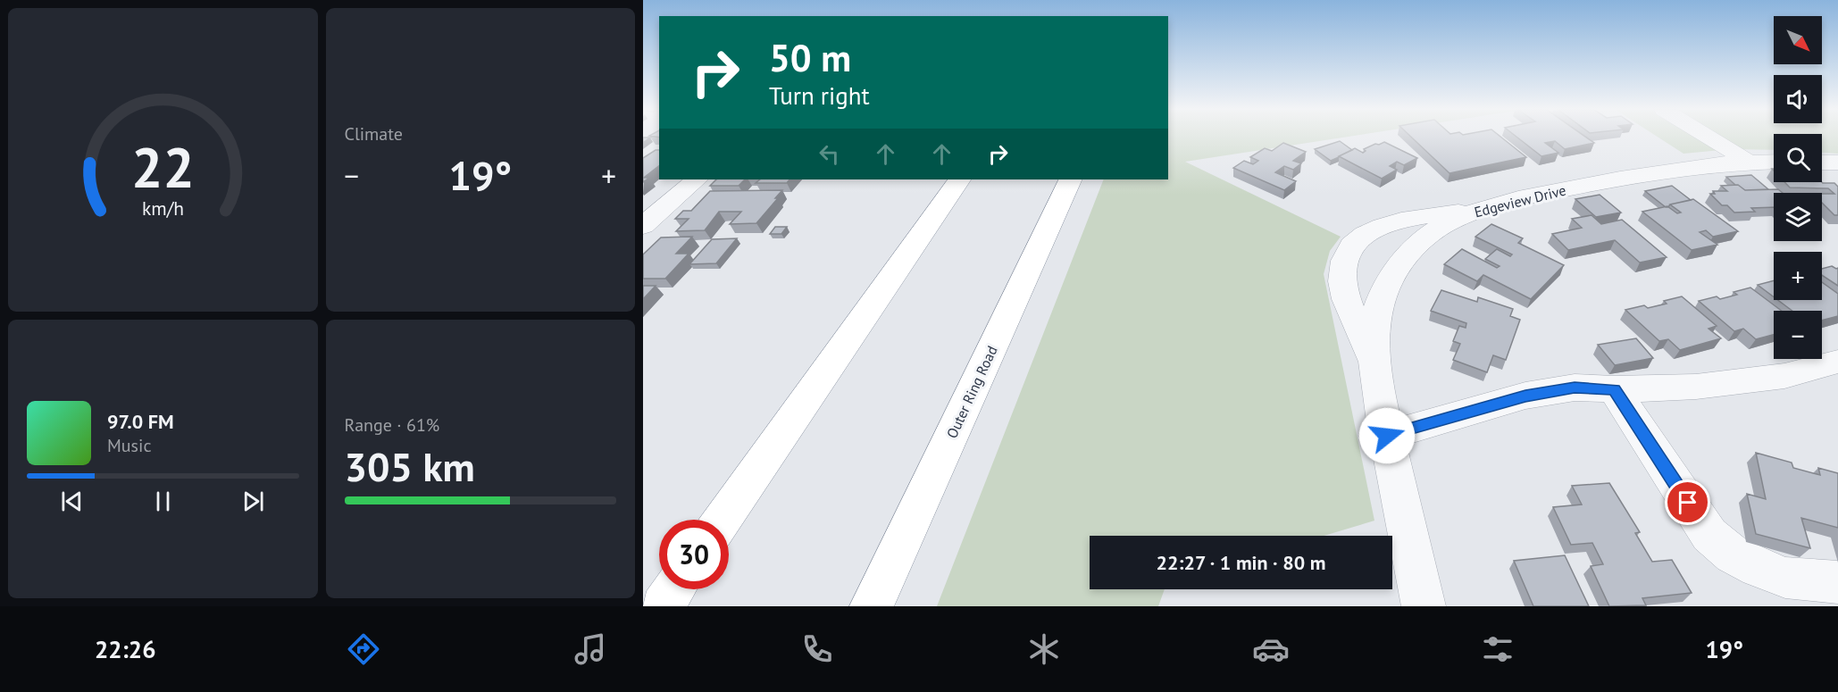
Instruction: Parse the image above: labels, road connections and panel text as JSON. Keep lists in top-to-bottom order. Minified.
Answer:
{"streets":{"highway":["Outer Ring Road"],"street":["Edgeview Drive"]},"north":"bottom right","page":{"tile":["Climate",["Range · 61%","305 km"]],"map_buttons":["+","−"],"turn":["50 m","Turn right"],"heat":["−","19°","+"],"song":["97.0 FM","Music"],"limit":"30","trip":"22:27 · 1 min · 80 m","tabs":["22:26","19°"],"gauge":["22","km/h"]}}
